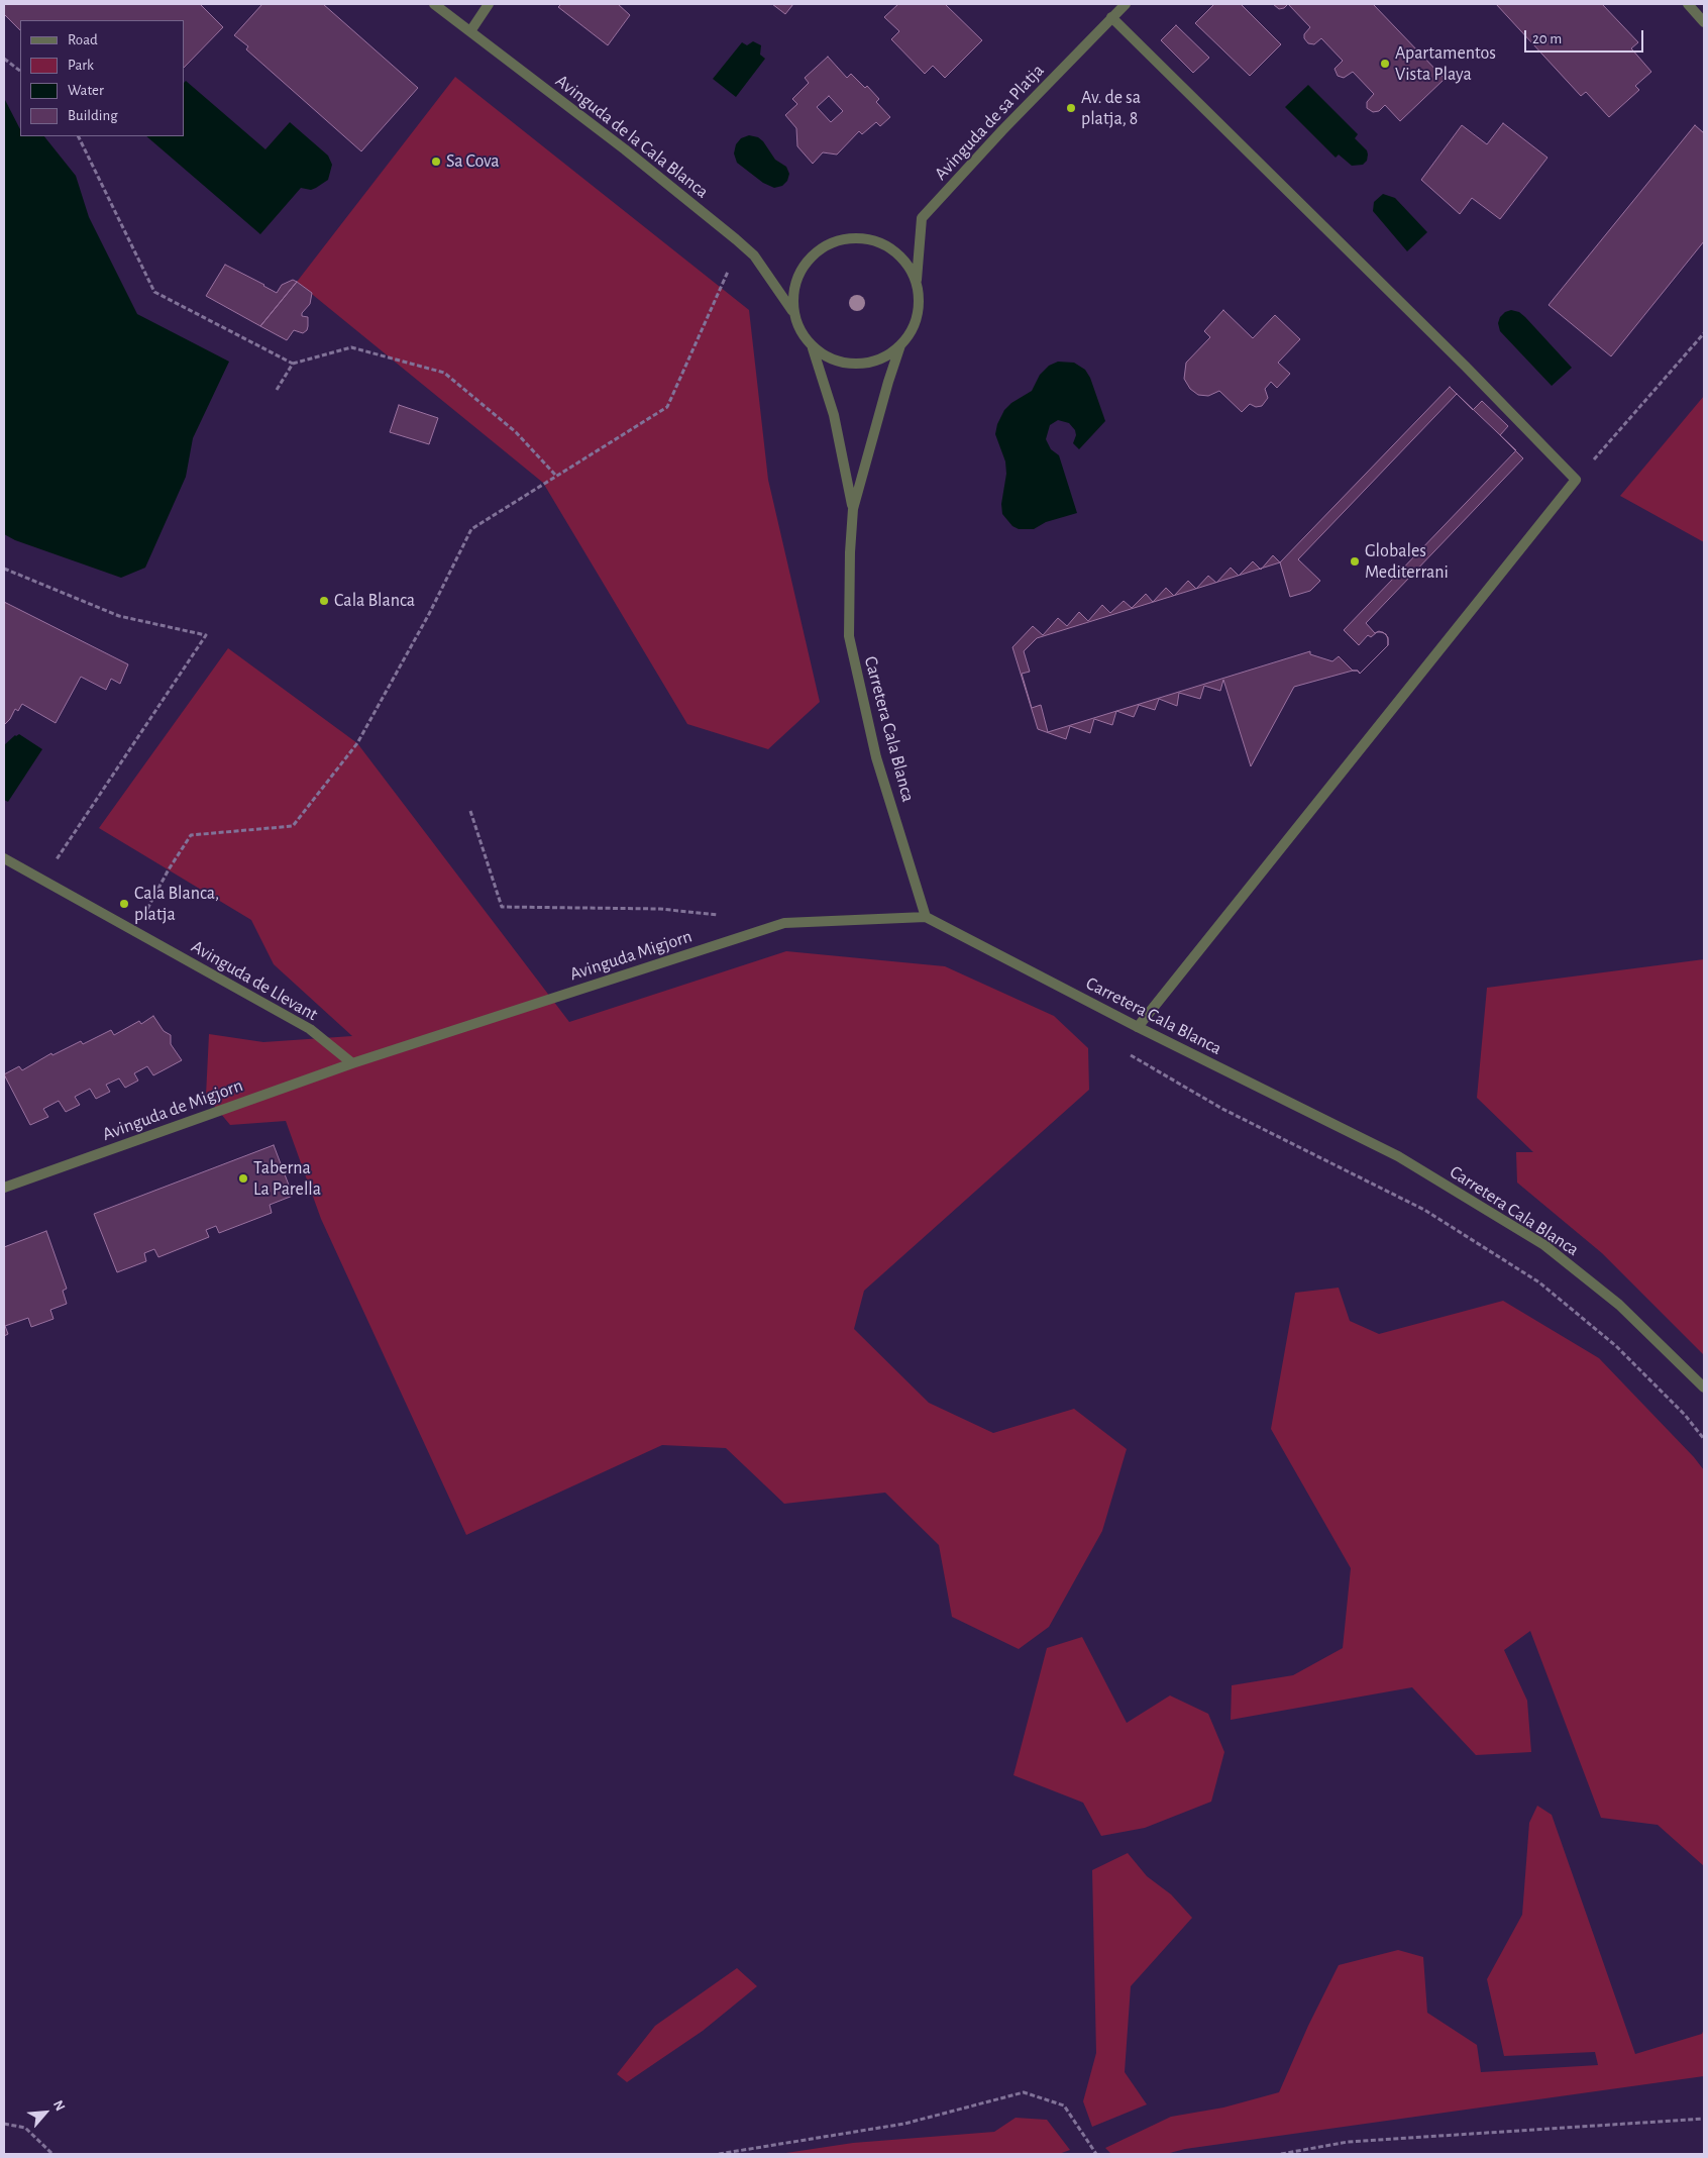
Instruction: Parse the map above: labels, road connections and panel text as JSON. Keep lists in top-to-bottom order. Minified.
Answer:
{"streets":{"street":["Avinguda de sa Platja","Avinguda de la Cala Blanca","Carretera Cala Blanca","Avinguda Migjorn","Avinguda de Llevant","Avinguda de Migjorn"]},"crossings":[["Avinguda de sa Platja","Avinguda de la Cala Blanca"],["Avinguda de sa Platja","Carretera Cala Blanca"],["Avinguda de la Cala Blanca","Carretera Cala Blanca"],["Carretera Cala Blanca","Avinguda Migjorn"],["Avinguda Migjorn","Avinguda de Llevant"],["Avinguda Migjorn","Avinguda de Migjorn"],["Avinguda de Llevant","Avinguda de Migjorn"]],"places":["Apartamentos Vista Playa","Av. de sa platja, 8","Sa Cova","Globales Mediterrani","Cala Blanca","Cala Blanca, platja","Taberna La Parella"],"legend":["Road","Park","Water","Building"],"scale_bar":"20 m","north":"top right"}
